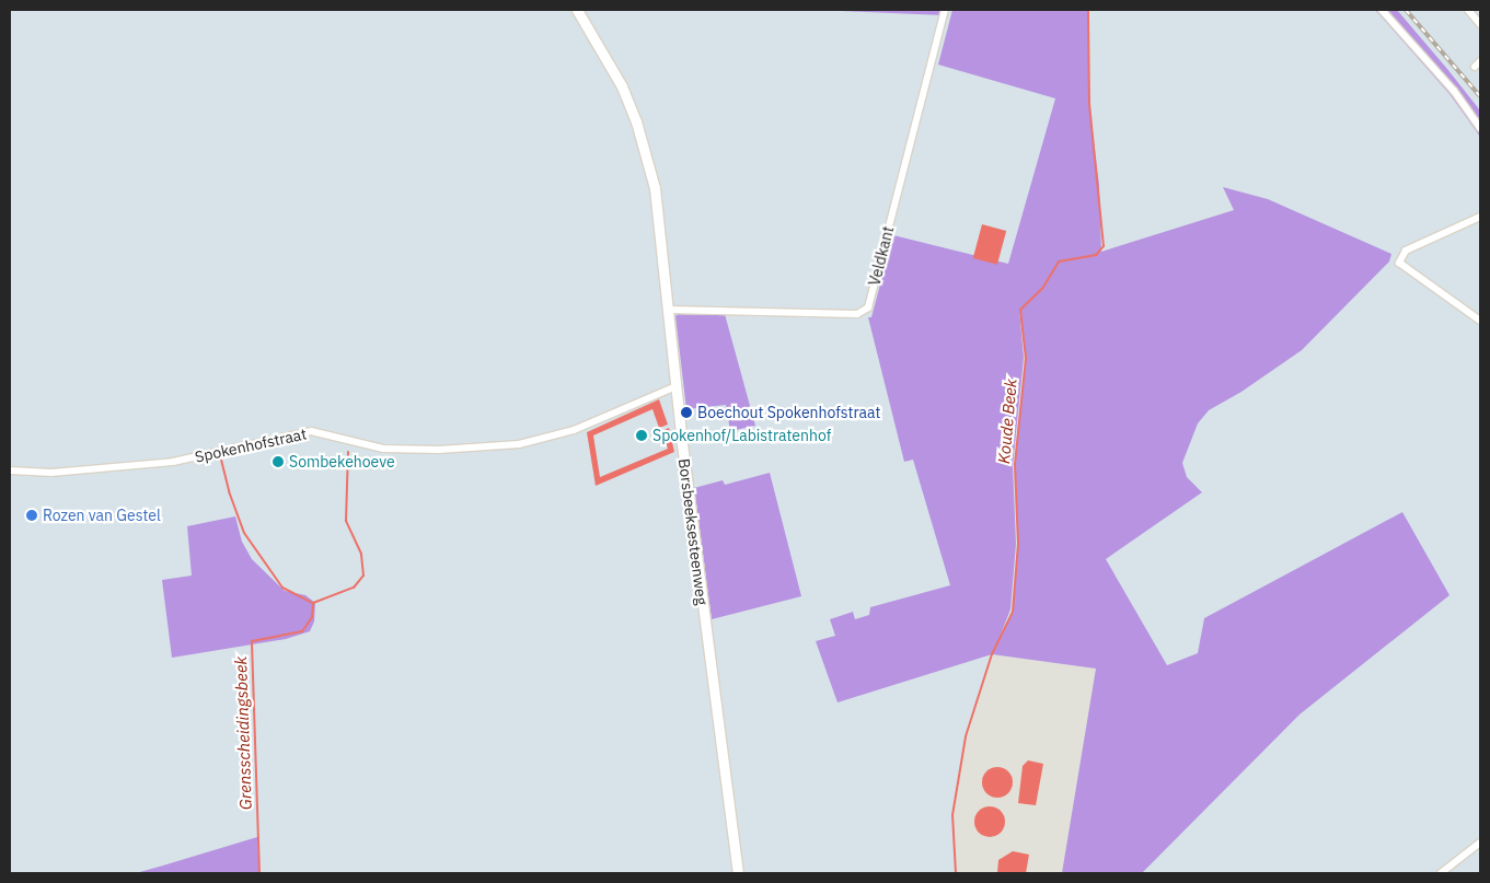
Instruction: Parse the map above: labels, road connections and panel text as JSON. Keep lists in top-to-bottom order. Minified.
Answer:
{"streets":{"street":["Veldkant","Spokenhofstraat","Borsbeeksesteenweg"]},"crossings":[["Veldkant","Borsbeeksesteenweg"],["Spokenhofstraat","Borsbeeksesteenweg"]],"water":["Koude Beek","Grensscheidingsbeek"],"places":["Boechout Spokenhofstraat","Spokenhof/Labistratenhof","Sombekehoeve","Rozen van Gestel"]}
